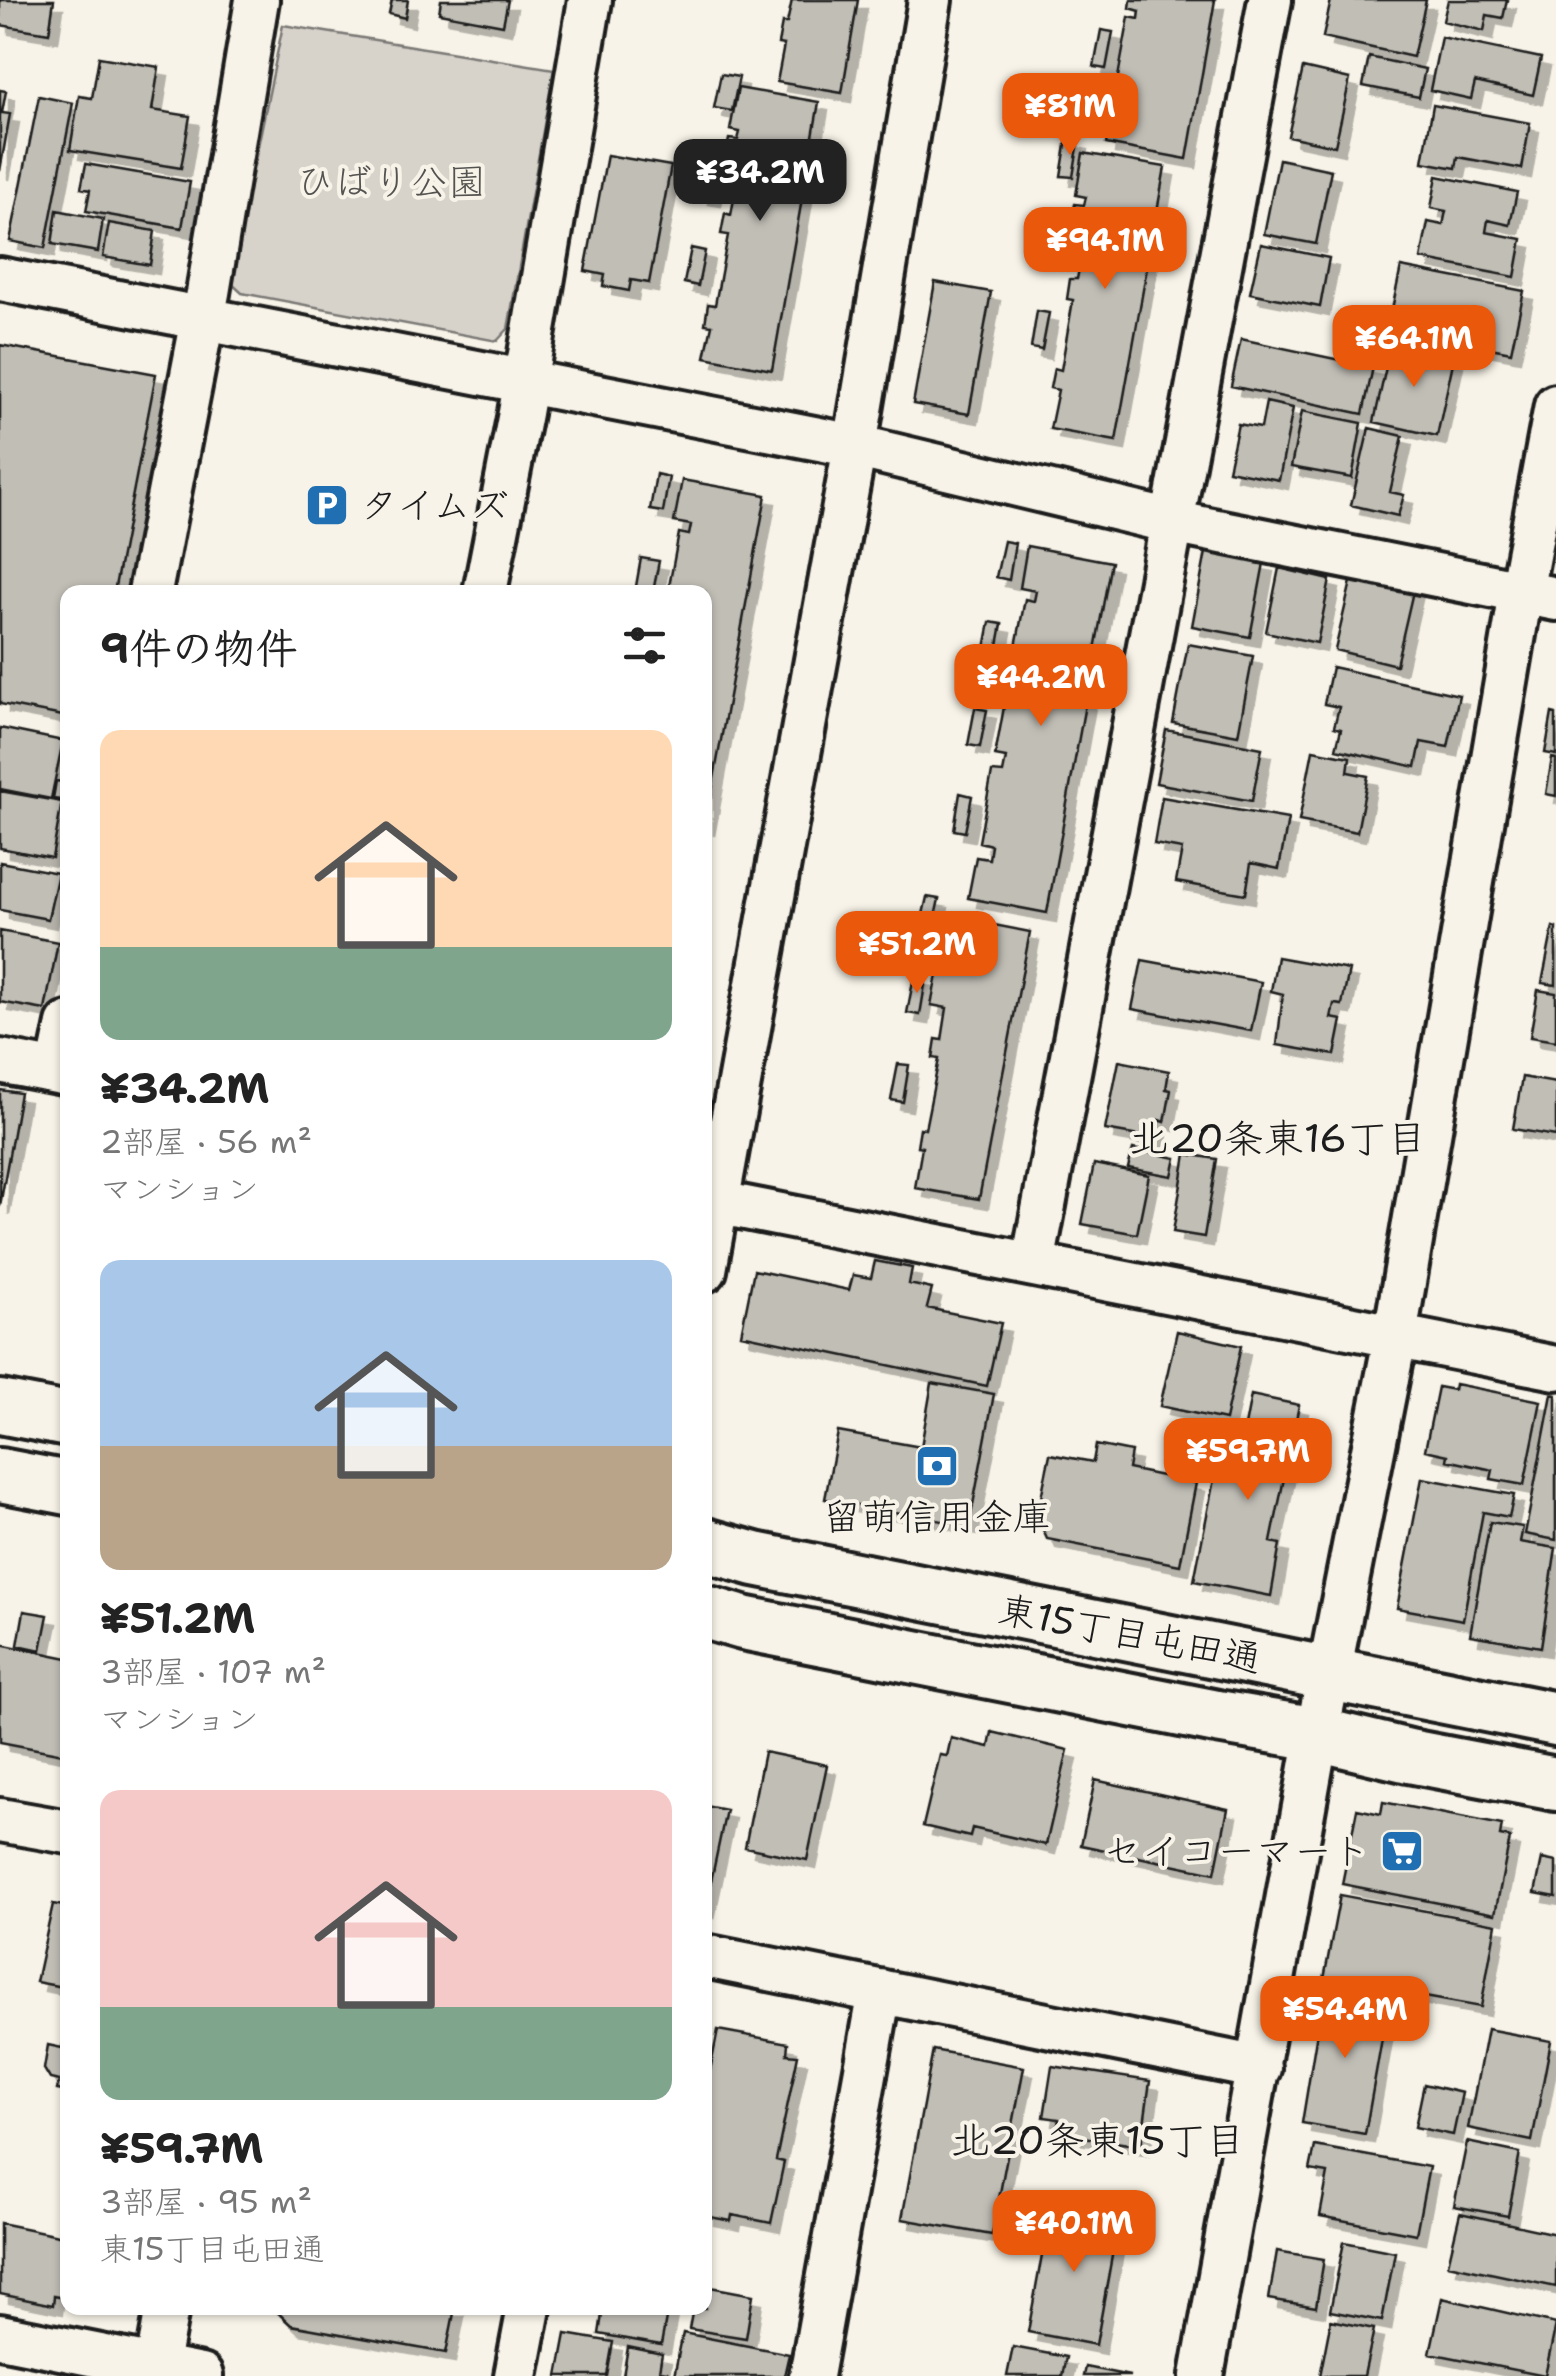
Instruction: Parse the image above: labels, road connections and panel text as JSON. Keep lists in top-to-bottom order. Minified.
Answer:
{"streets":{"street":["東15丁目屯田通"]},"districts":["北20条東16丁目","北20条東15丁目"],"parks":["ひばり公園"],"places":{"parking":["タイムズ"],"bank":["留萌信用金庫"],"supermarket":["セイコーマート"]},"page":{"price":["¥81M","¥34.2M","¥94.1M","¥64.1M","¥44.2M","¥51.2M","¥59.7M","¥54.4M","¥40.1M"],"heading":"9件の物件","list":[{"name":"¥34.2M","note":"2部屋 · 56 m² · マンション"},{"name":"¥51.2M","note":"3部屋 · 107 m² · マンション"},{"name":"¥59.7M","note":"3部屋 · 95 m² · 東15丁目屯田通"}]}}
